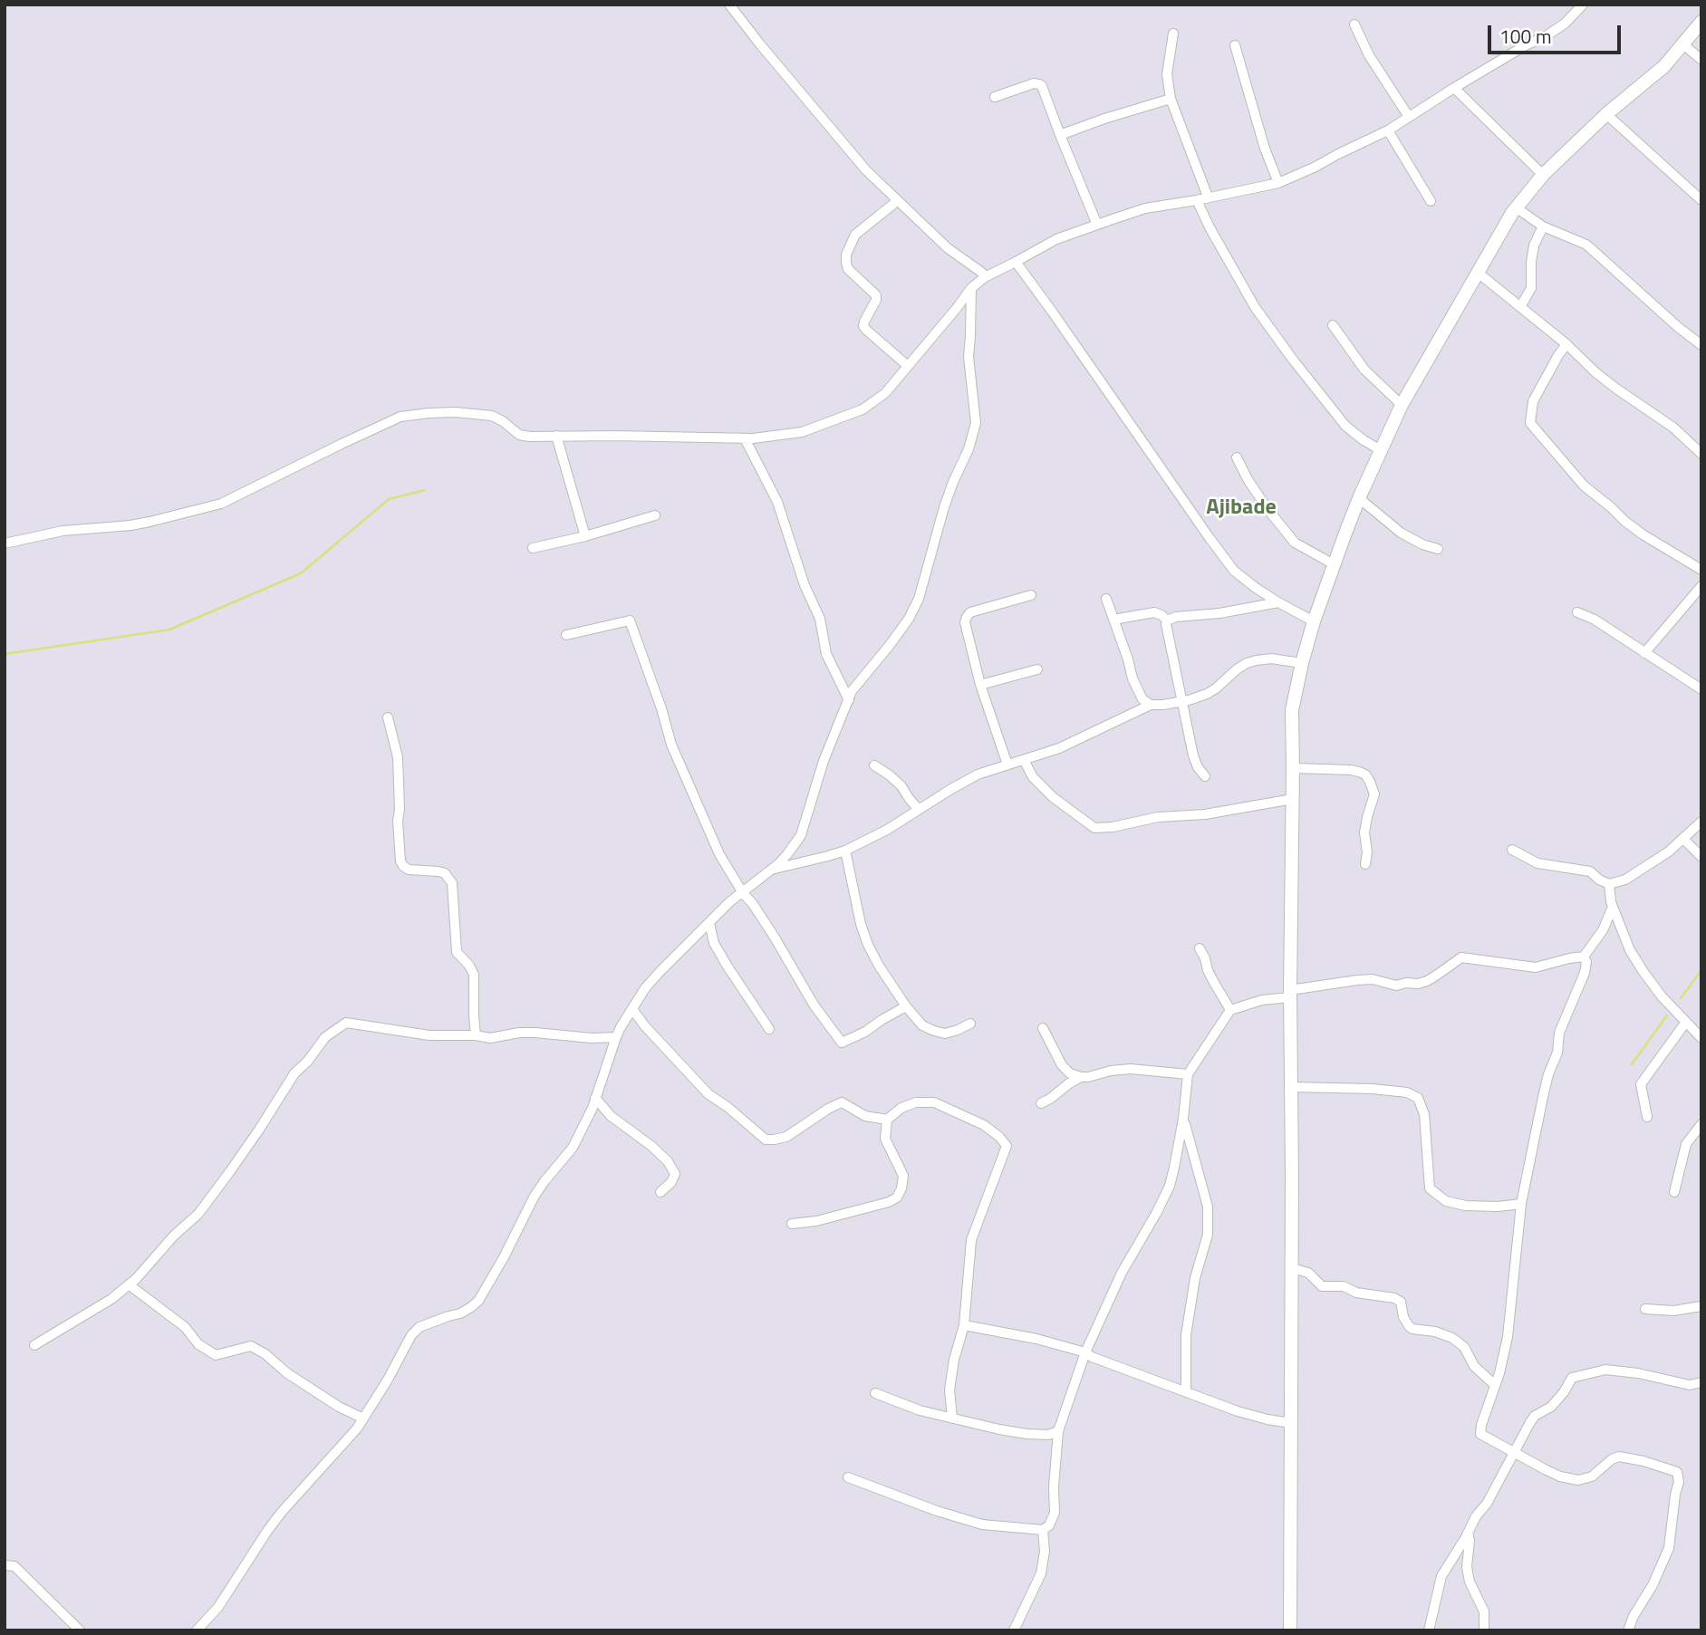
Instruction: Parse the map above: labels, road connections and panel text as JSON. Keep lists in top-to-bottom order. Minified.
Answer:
{"districts":["Ajibade"],"scale_bar":"100 m"}
